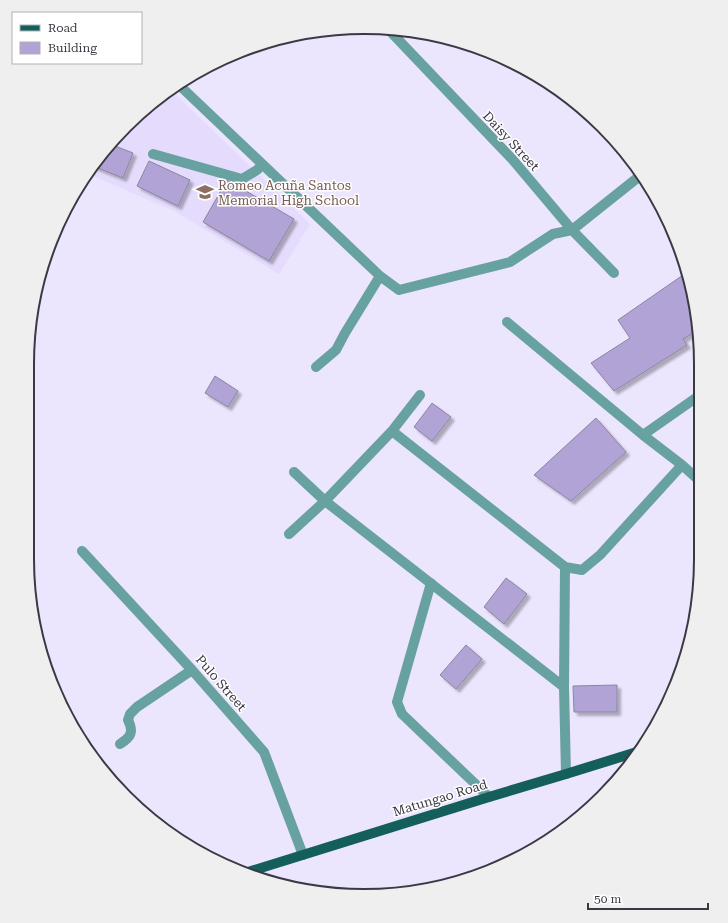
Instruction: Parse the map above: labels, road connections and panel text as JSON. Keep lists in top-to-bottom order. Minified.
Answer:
{"streets":{"main road":["Matungao Road"],"street":["Daisy Street","Pulo Street"]},"crossings":[["Pulo Street","Matungao Road"]],"places":{"school or university":["Romeo Acuña Santos Memorial High School"]},"legend":["Road","Building"],"scale_bar":"50 m"}
